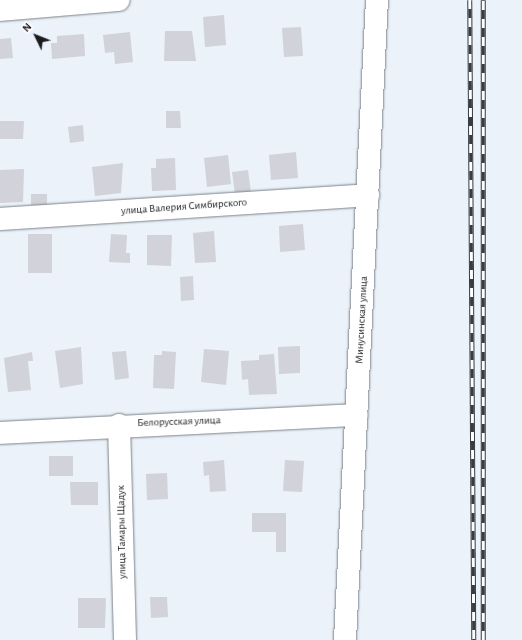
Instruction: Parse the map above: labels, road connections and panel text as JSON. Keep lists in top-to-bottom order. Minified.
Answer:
{"streets":{"street":["улица Валерия Симбирского","Минусинская улица","Белорусская улица","улица Тамары Щадук"]},"crossings":[["улица Валерия Симбирского","Минусинская улица"],["Минусинская улица","Белорусская улица"],["Белорусская улица","улица Тамары Щадук"]],"north":"top left"}
